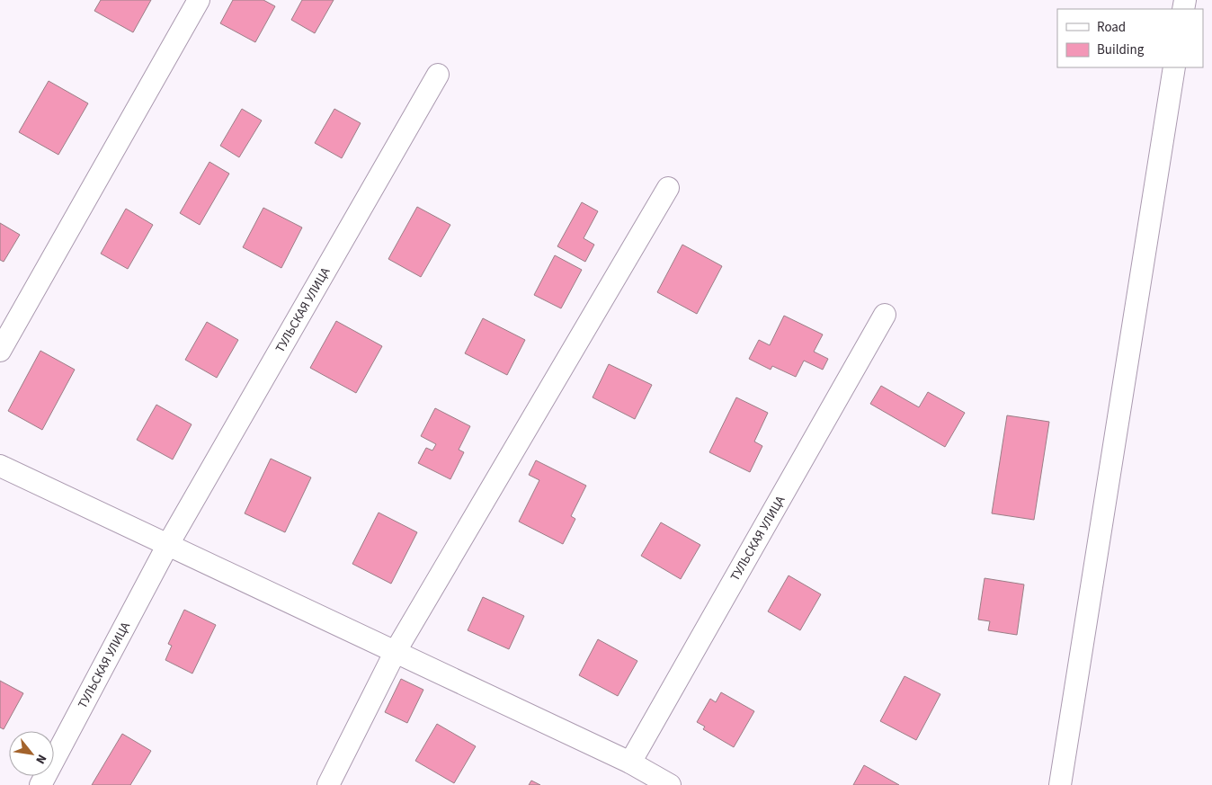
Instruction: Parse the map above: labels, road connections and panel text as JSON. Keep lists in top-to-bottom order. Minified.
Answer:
{"streets":{"street":["ТУЛЬСКАЯ УЛИЦА"]},"legend":["Road","Building"],"north":"bottom right"}
